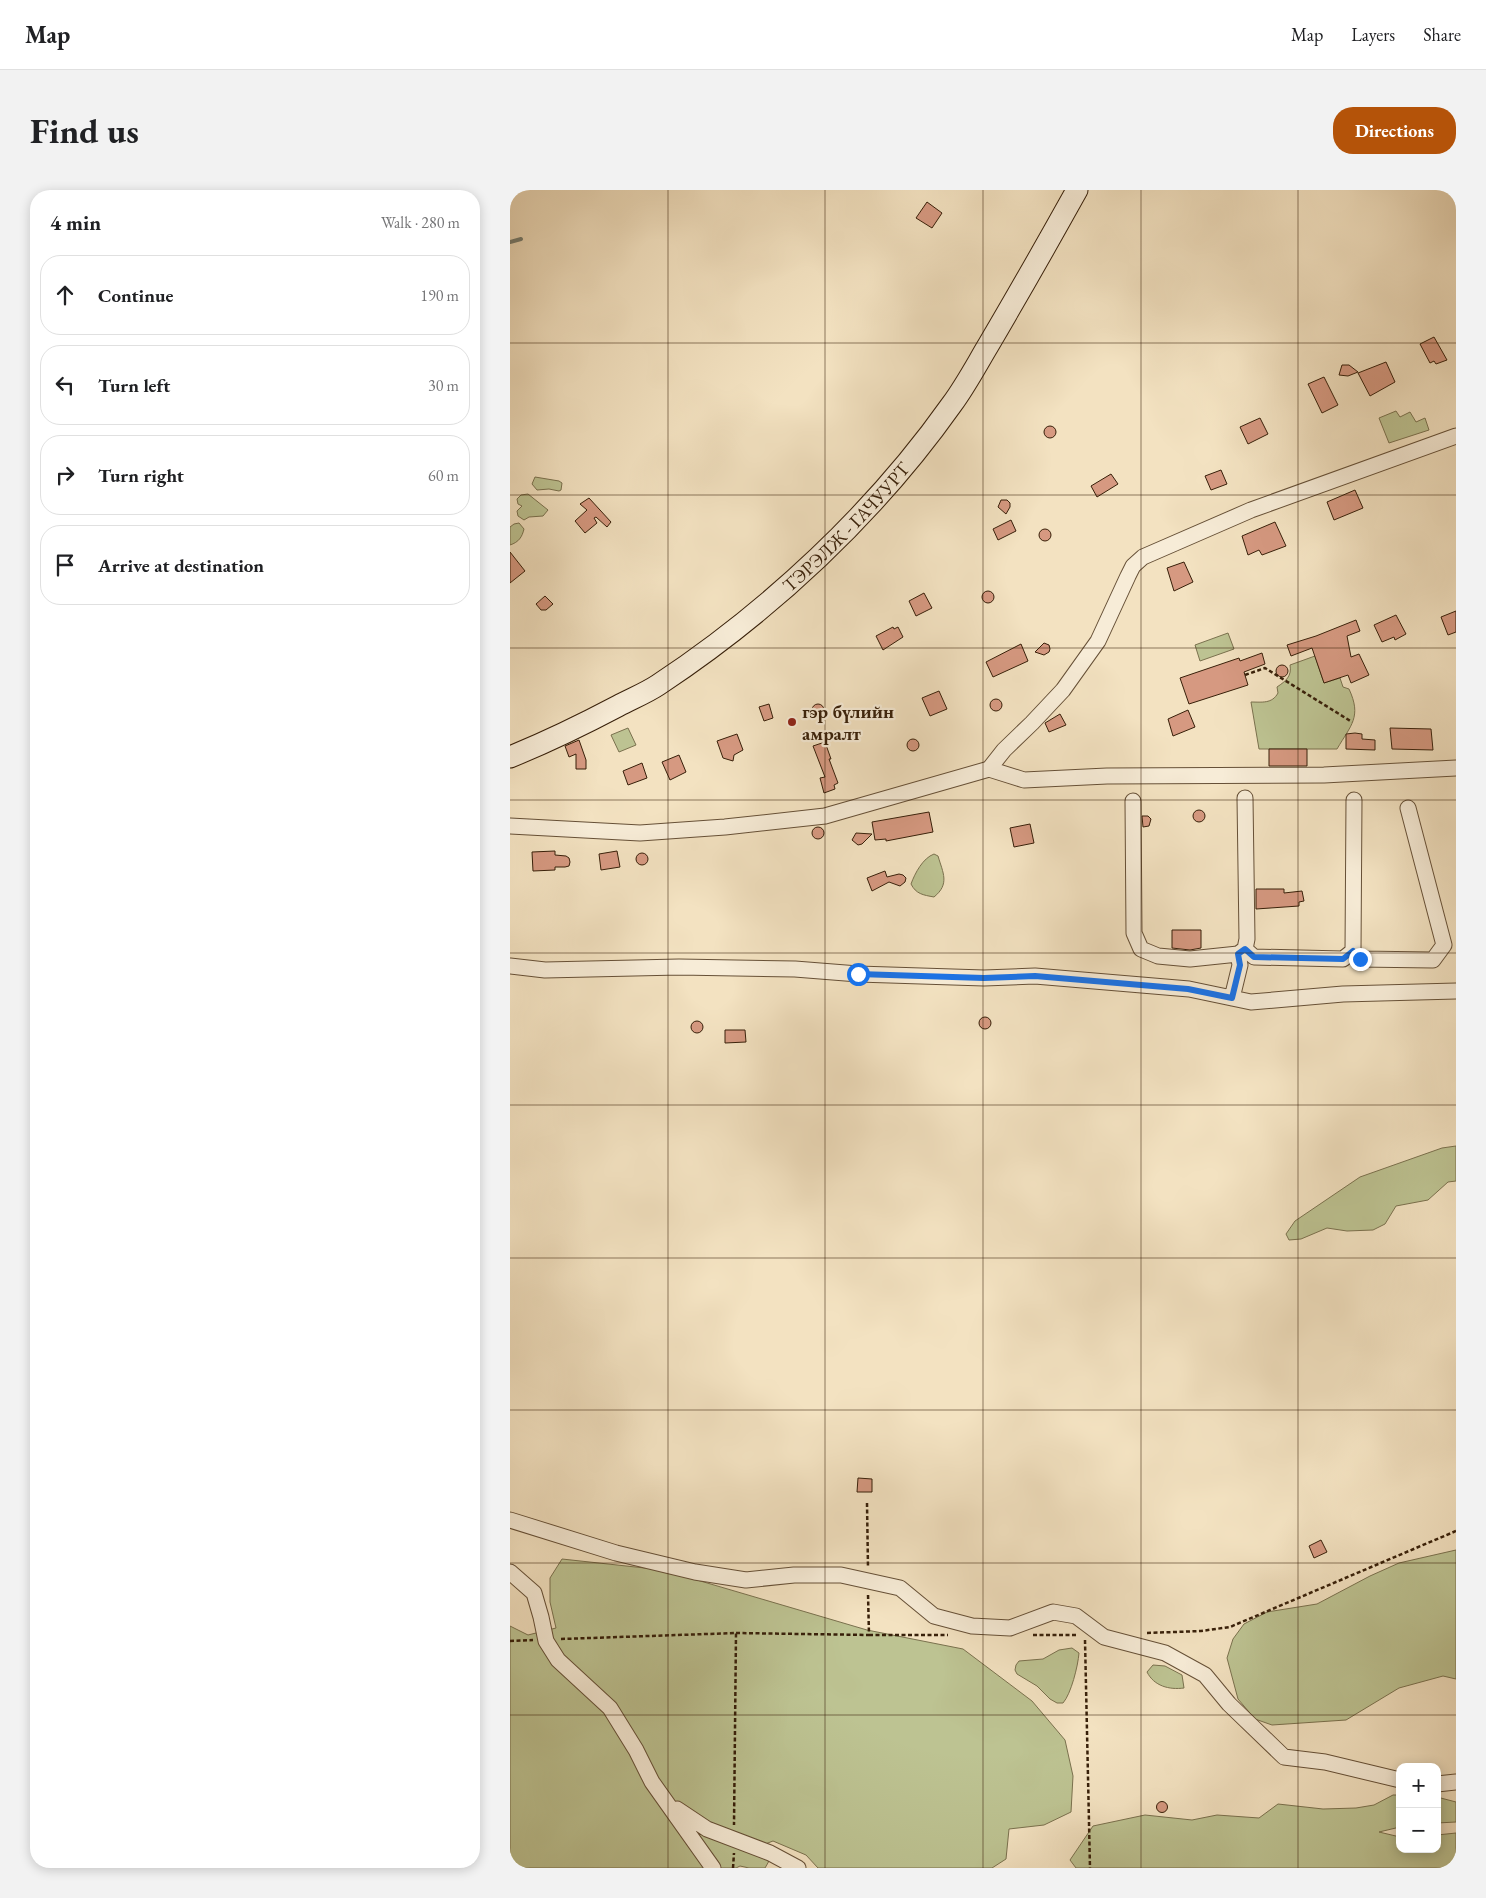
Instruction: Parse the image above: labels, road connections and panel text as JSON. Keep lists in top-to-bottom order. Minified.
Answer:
{"streets":{"main road":["ТЭРЭЛЖ - ГАЧУУРТ"]},"places":["гэр бүлийн амралт"],"page":{"header":"Map","nav":["Map","Layers","Share"],"buttons":"Directions","title":"Find us","heading":["4 min","Walk · 280 m"],"list":[["Continue","190 m"],["Turn left","30 m"],["Turn right","60 m"],"Arrive at destination"],"map_buttons":["+","−"]}}
